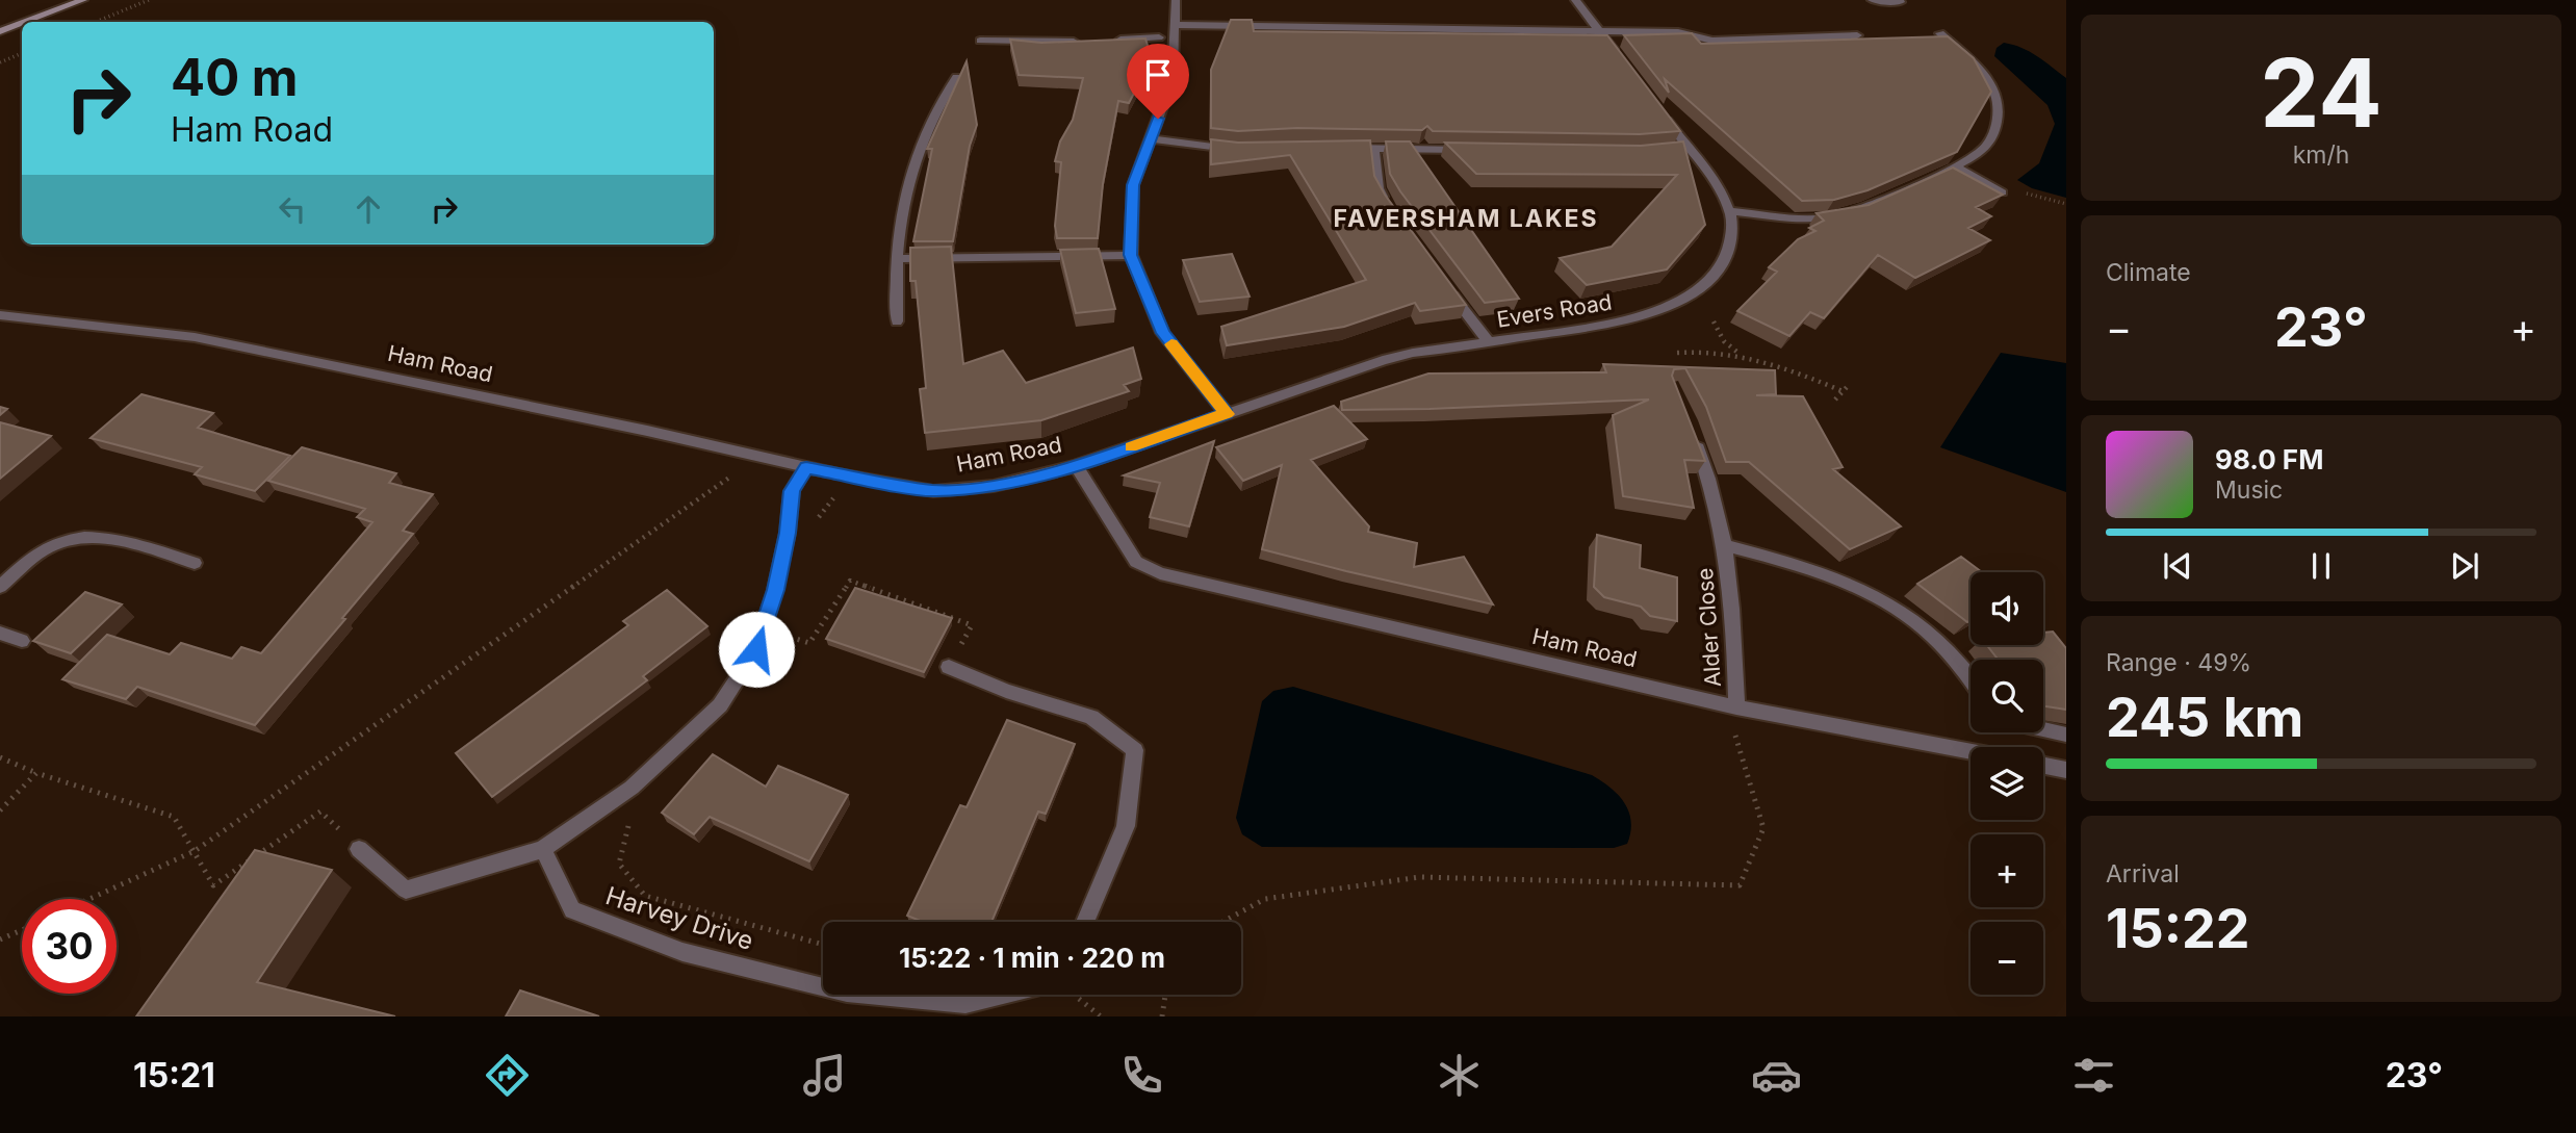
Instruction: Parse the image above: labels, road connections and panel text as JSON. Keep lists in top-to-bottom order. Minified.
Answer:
{"streets":{"street":["Evers Road","Ham Road","Alder Close","Harvey Drive"]},"crossings":[["Evers Road","Ham Road"],["Ham Road","Alder Close"]],"districts":["FAVERSHAM LAKES"],"page":{"tile":[["24","km/h"],"Climate",["Range · 49%","245 km"],["Arrival","15:22"]],"turn":["40 m","Ham Road"],"heat":["−","23°","+"],"song":["98.0 FM","Music"],"map_buttons":["+","−"],"limit":"30","trip":"15:22 · 1 min · 220 m","tabs":["15:21","23°"]}}
